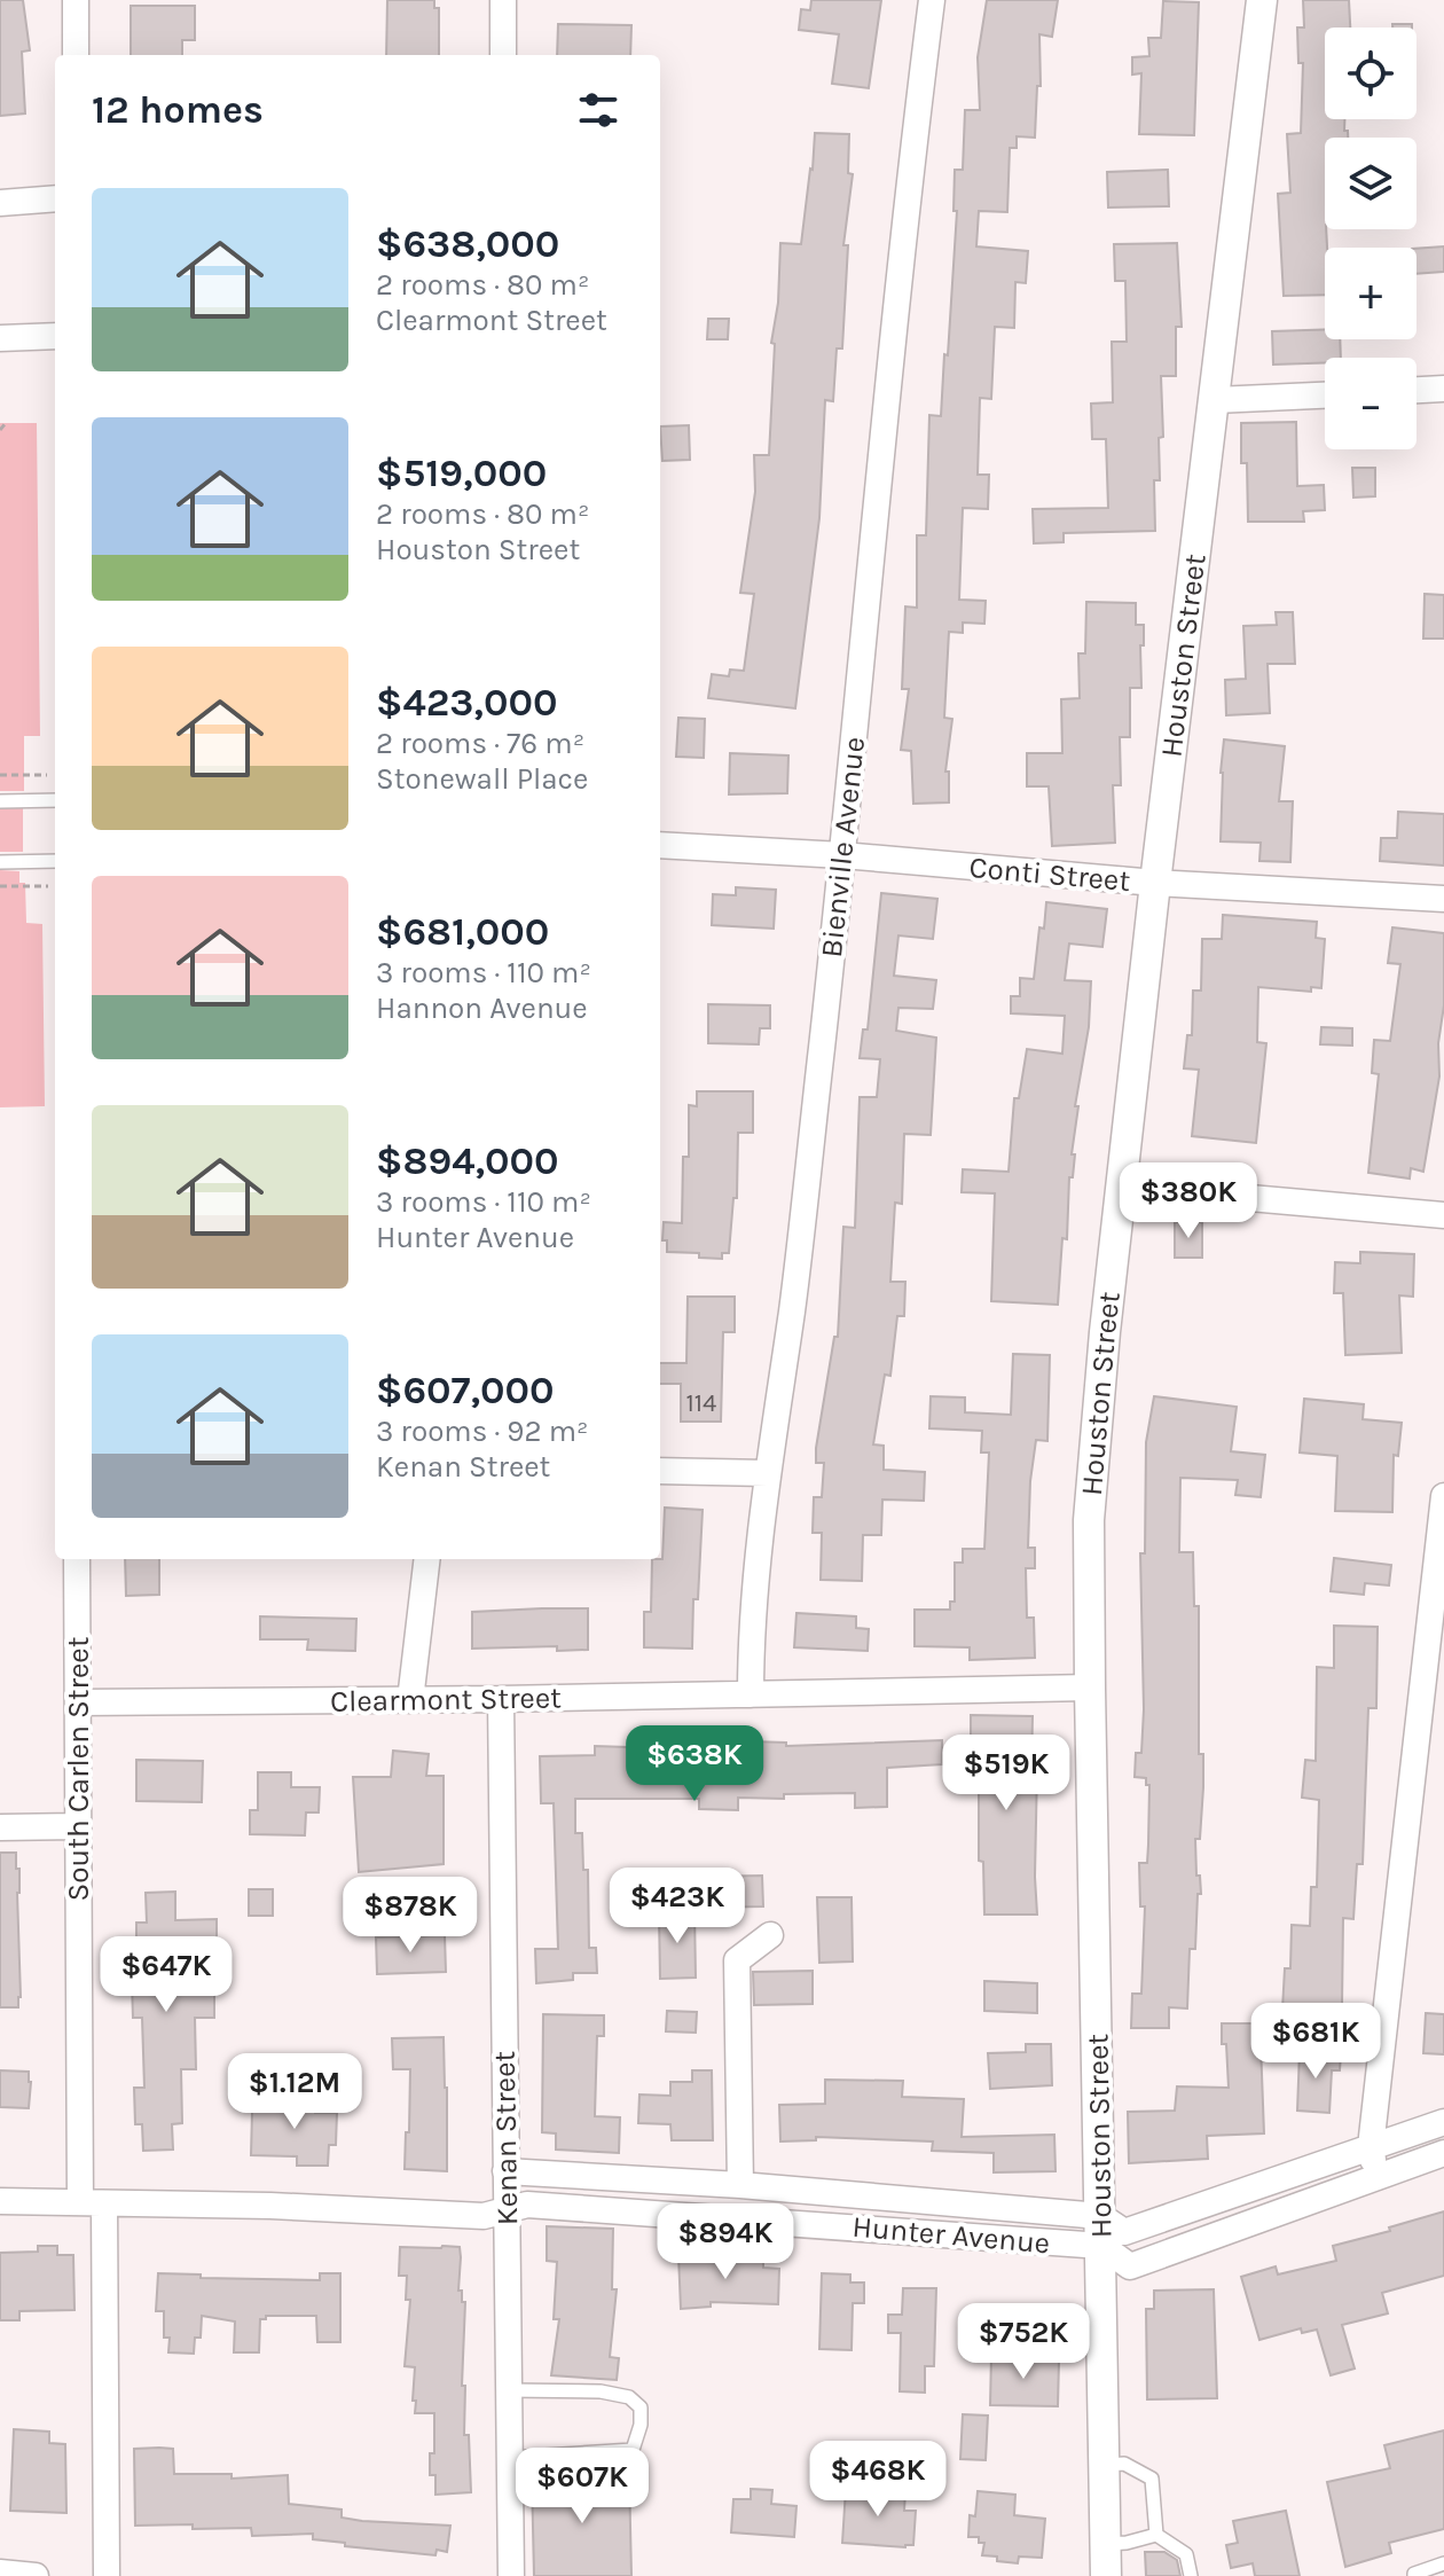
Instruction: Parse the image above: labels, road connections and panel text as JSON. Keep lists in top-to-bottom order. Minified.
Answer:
{"streets":{"street":["Houston Street","Bienville Avenue","Conti Street","Clearmont Street","South Carlen Street","Kenan Street","Hunter Avenue"]},"crossings":[["Houston Street","Conti Street"],["Houston Street","Clearmont Street"],["Houston Street","Hunter Avenue"],["Bienville Avenue","Conti Street"],["Bienville Avenue","Clearmont Street"],["Clearmont Street","South Carlen Street"],["Clearmont Street","Kenan Street"],["South Carlen Street","Hunter Avenue"],["Kenan Street","Hunter Avenue"]],"house_numbers":["114"],"page":{"map_buttons":["+","−"],"heading":"12 homes","list":[{"name":"$638,000","note":"2 rooms · 80 m² · Clearmont Street"},{"name":"$519,000","note":"2 rooms · 80 m² · Houston Street"},{"name":"$423,000","note":"2 rooms · 76 m² · Stonewall Place"},{"name":"$681,000","note":"3 rooms · 110 m² · Hannon Avenue"},{"name":"$894,000","note":"3 rooms · 110 m² · Hunter Avenue"},{"name":"$607,000","note":"3 rooms · 92 m² · Kenan Street"}],"price":["$380K","$638K","$519K","$423K","$878K","$647K","$681K","$1.12M","$894K","$752K","$468K","$607K"]}}
